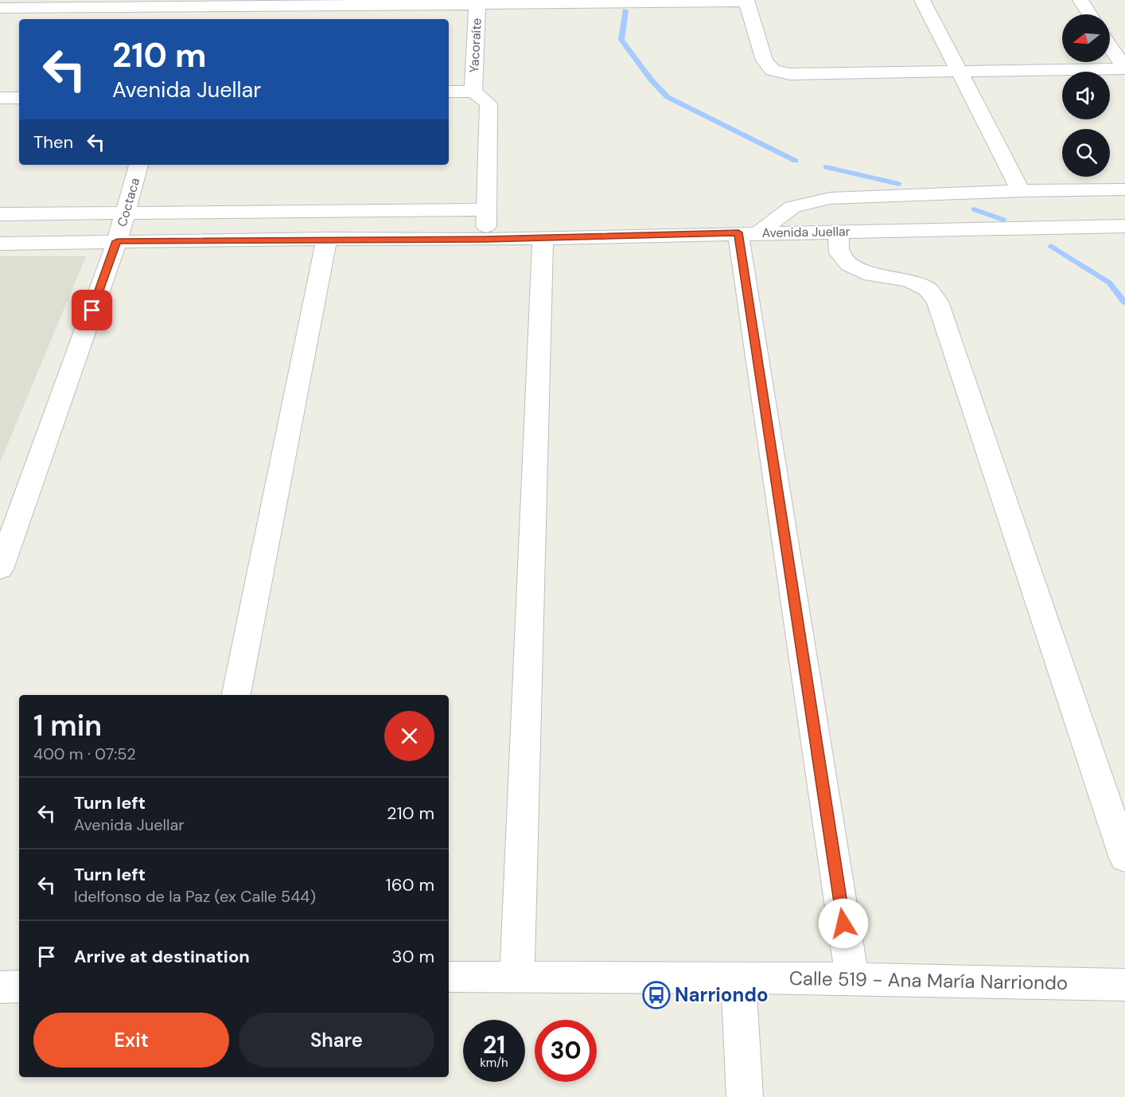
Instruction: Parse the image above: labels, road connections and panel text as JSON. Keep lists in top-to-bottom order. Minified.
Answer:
{"streets":{"street":["Yacoraíte","Coctaca","Avenida Juellar","Calle 519 - Ana María Narriondo"]},"crossings":[["Coctaca","Avenida Juellar"]],"places":{"bus stop":["Narriondo"]},"north":"left","page":{"turn":["210 m","Avenida Juellar"],"then":"Then","heading":["1 min","400 m · 07:52"],"list":[{"name":"Turn left","note":"Avenida Juellar","value":"210 m"},{"name":"Turn left","note":"Idelfonso de la Paz (ex Calle 544)","value":"160 m"},{"name":"Arrive at destination","value":"30 m"}],"buttons":["Exit","Share"],"speed":"21 km/h","limit":"30"}}
